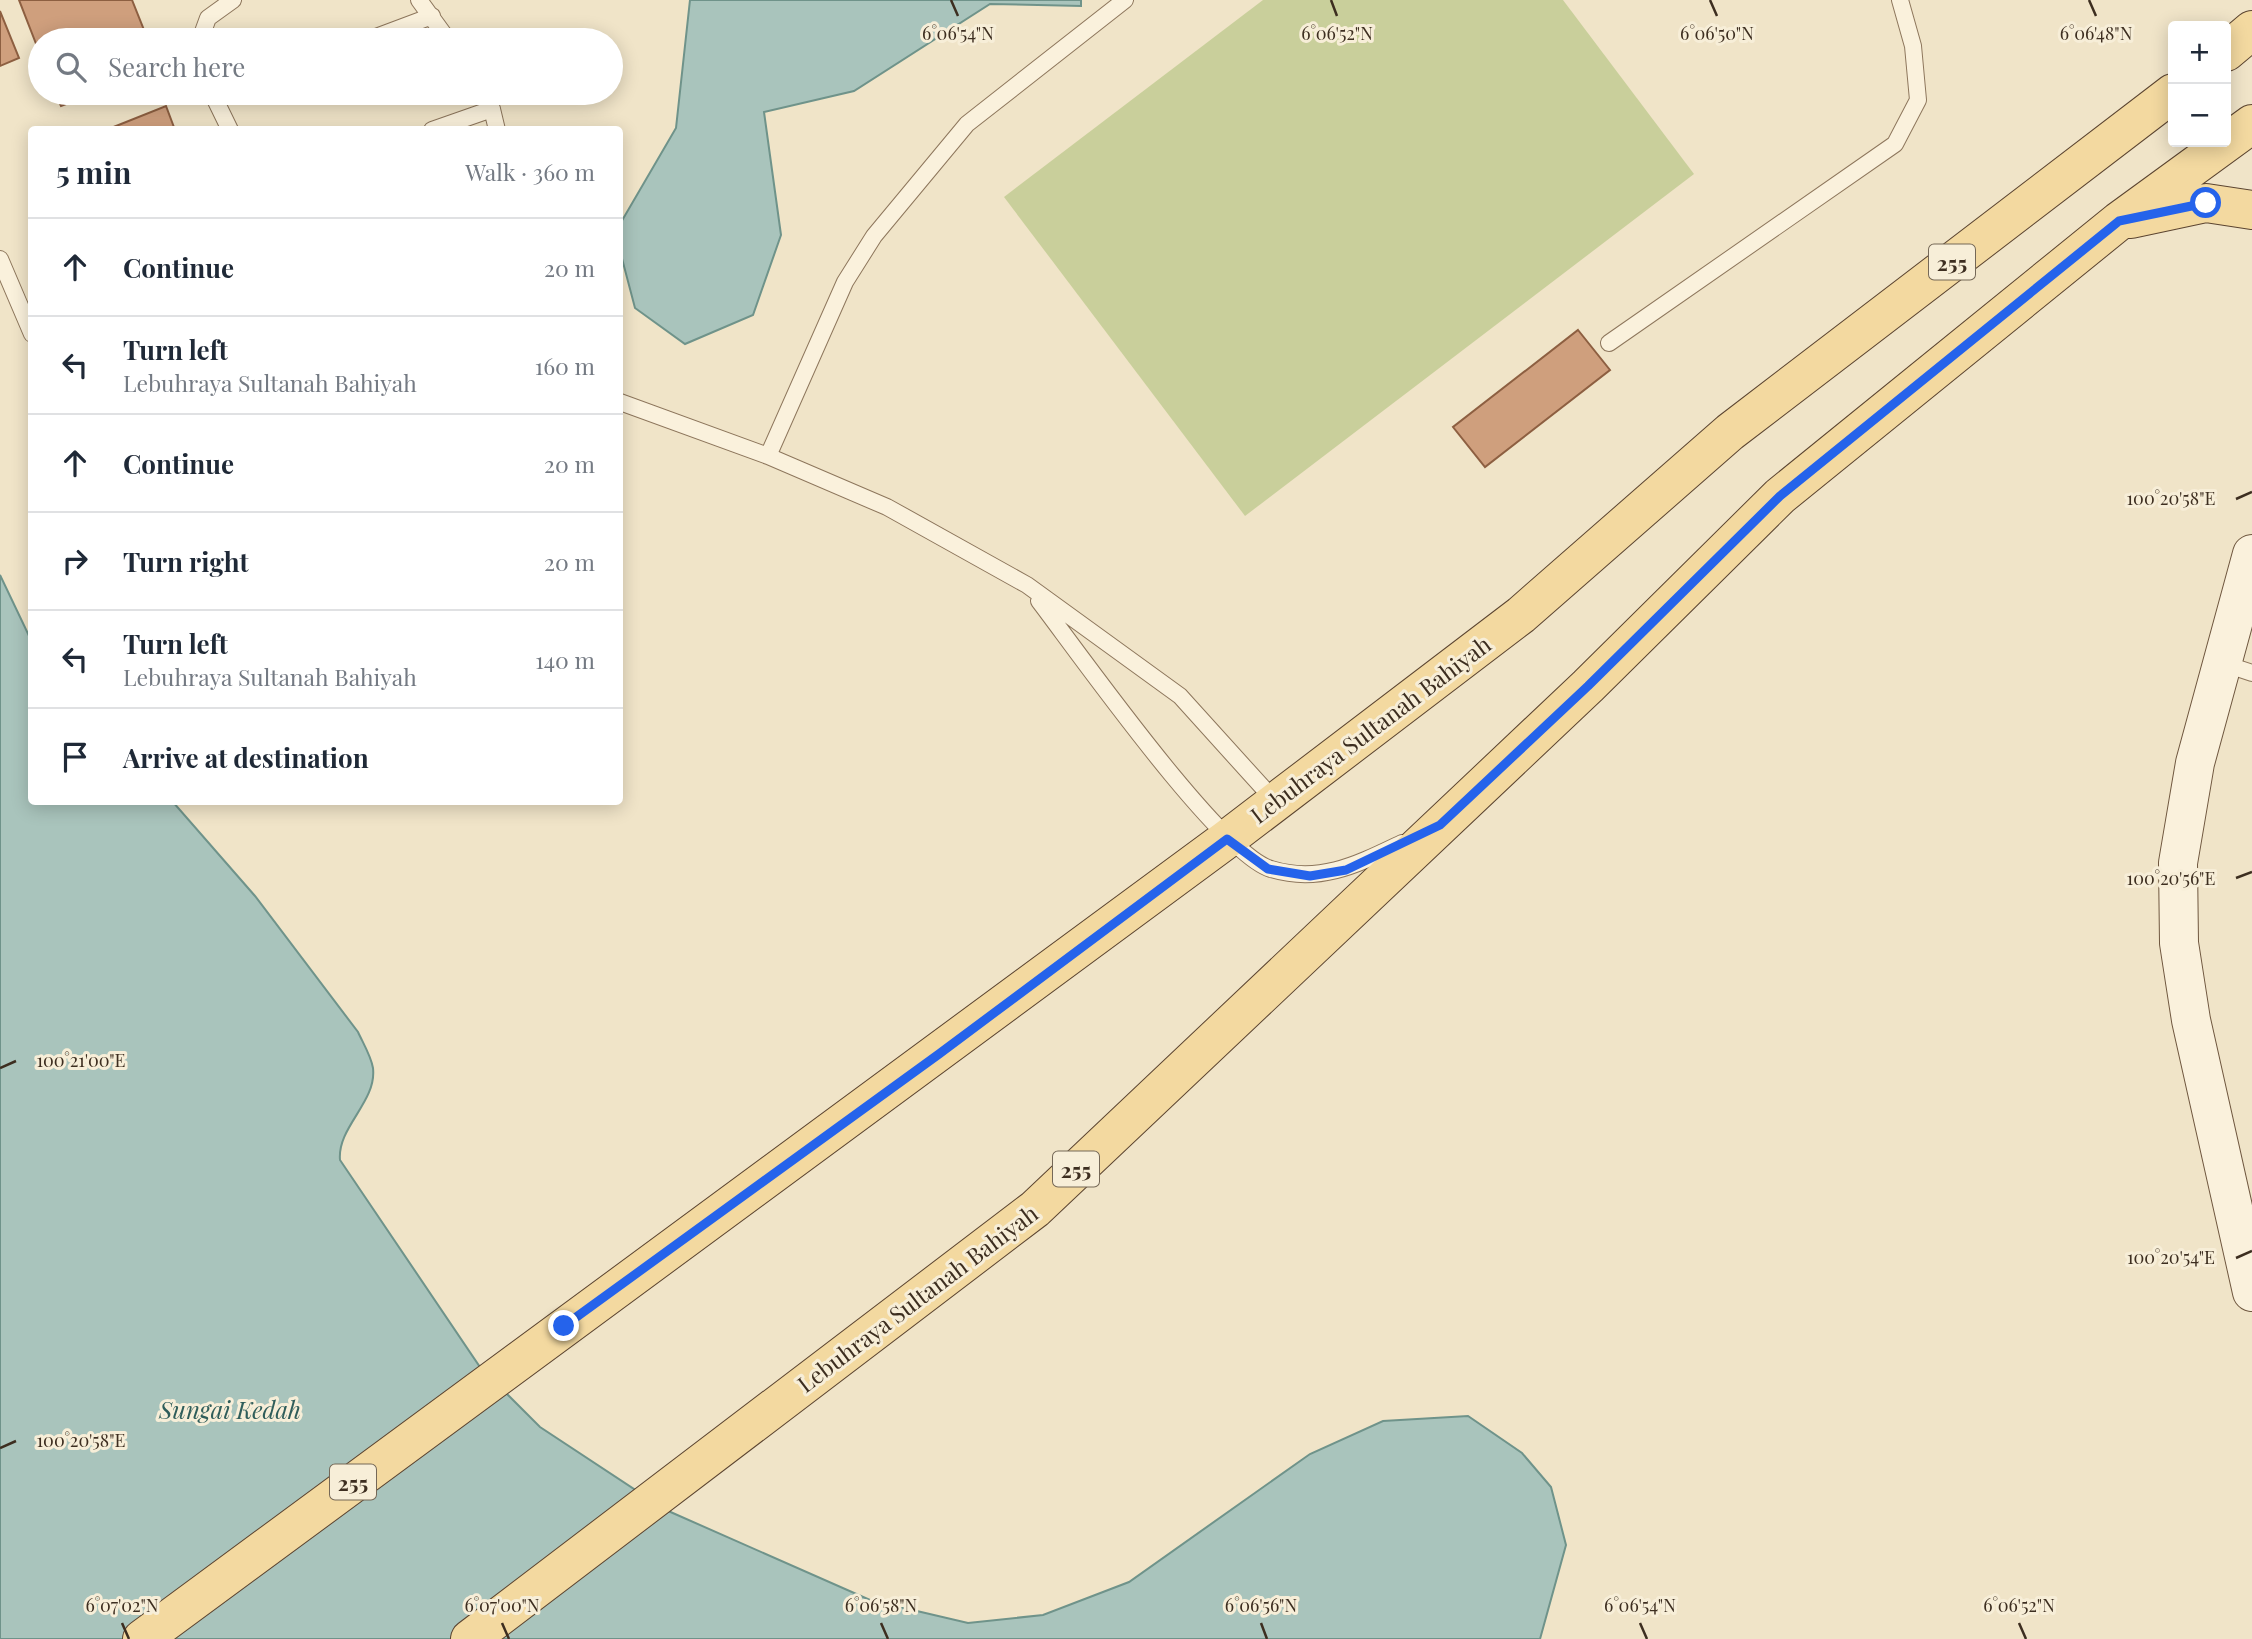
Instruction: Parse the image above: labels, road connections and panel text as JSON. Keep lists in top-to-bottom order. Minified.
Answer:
{"streets":{"main road":["255","Lebuhraya Sultanah Bahiyah"]},"water":["Sungai Kedah"],"page":{"map_buttons":["+","−"],"search":"Search here","heading":["5 min","Walk · 360 m"],"list":[["Continue","20 m"],["Turn left","Lebuhraya Sultanah Bahiyah","160 m"],["Continue","20 m"],["Turn right","20 m"],["Turn left","Lebuhraya Sultanah Bahiyah","140 m"],"Arrive at destination"]},"coordinates":["6°06'54\"N","6°06'52\"N","6°06'50\"N","6°06'48\"N","100°20'58\"E","100°20'56\"E","100°21'00\"E","100°20'54\"E","6°07'02\"N","6°07'00\"N","6°06'58\"N","6°06'56\"N"]}
